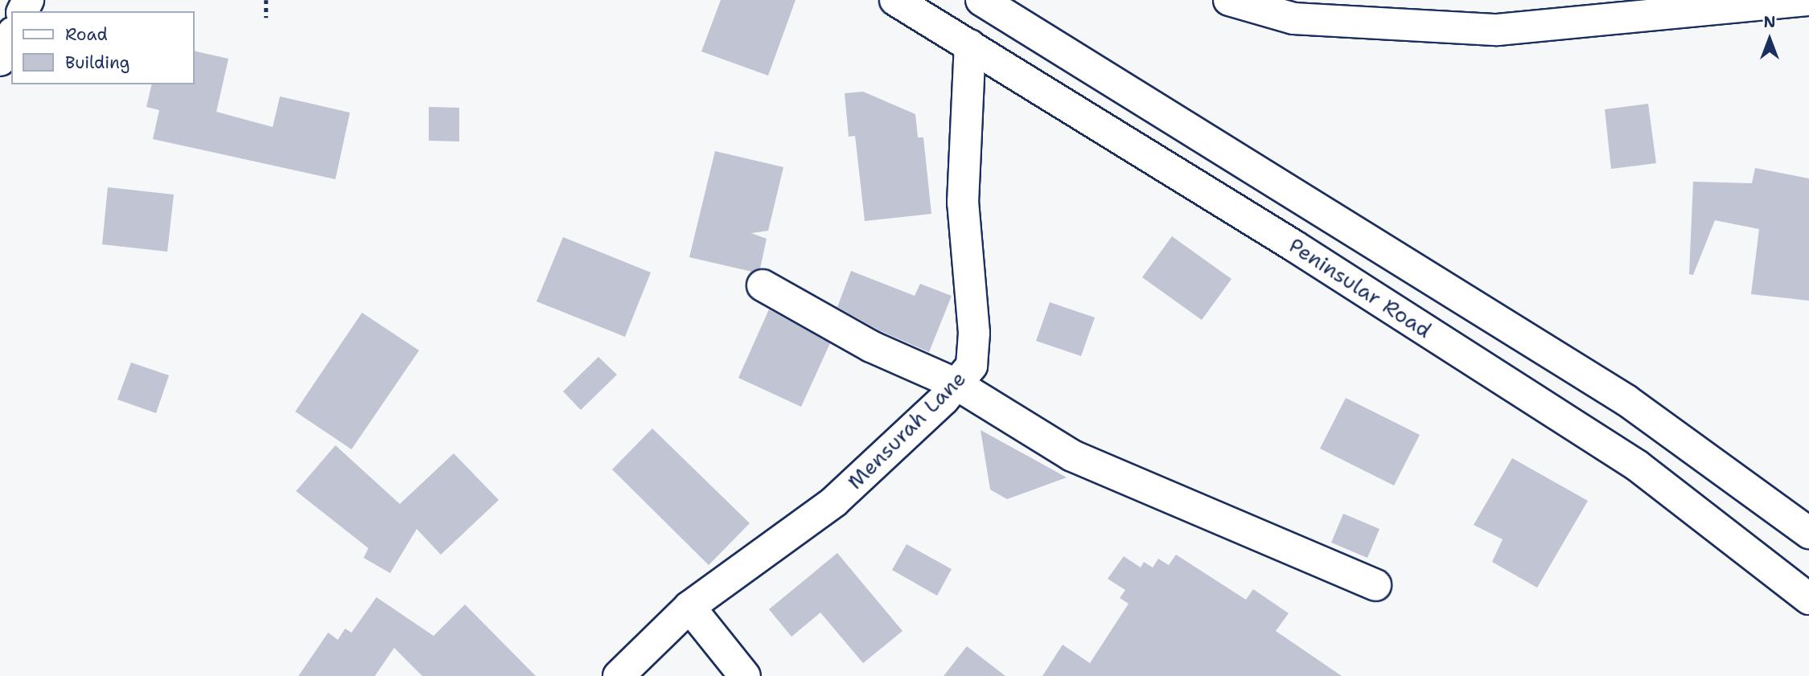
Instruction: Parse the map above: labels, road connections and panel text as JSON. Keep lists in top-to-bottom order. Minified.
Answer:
{"streets":{"street":["Peninsular Road","Mensurah Lane"]},"crossings":[["Peninsular Road","Mensurah Lane"]],"legend":["Road","Building"],"north":"top"}
